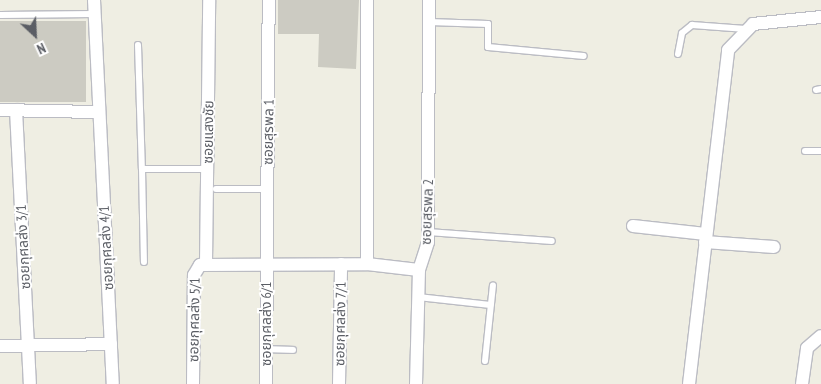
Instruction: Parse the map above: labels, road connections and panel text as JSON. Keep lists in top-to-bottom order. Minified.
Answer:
{"streets":{"street":["ซอยแสงชัย","ซอยสุรพล 1","ซอยสุรพล 2","ซอยกุศลส่ง 3/1","ซอยกุศลส่ง 4/1","ซอยกุศลส่ง 5/1","ซอยกุศลส่ง 6/1","ซอยกุศลส่ง 7/1"]},"crossings":[["ซอยแสงชัย","ซอยกุศลส่ง 5/1"],["ซอยสุรพล 1","ซอยกุศลส่ง 6/1"]],"north":"bottom right"}
